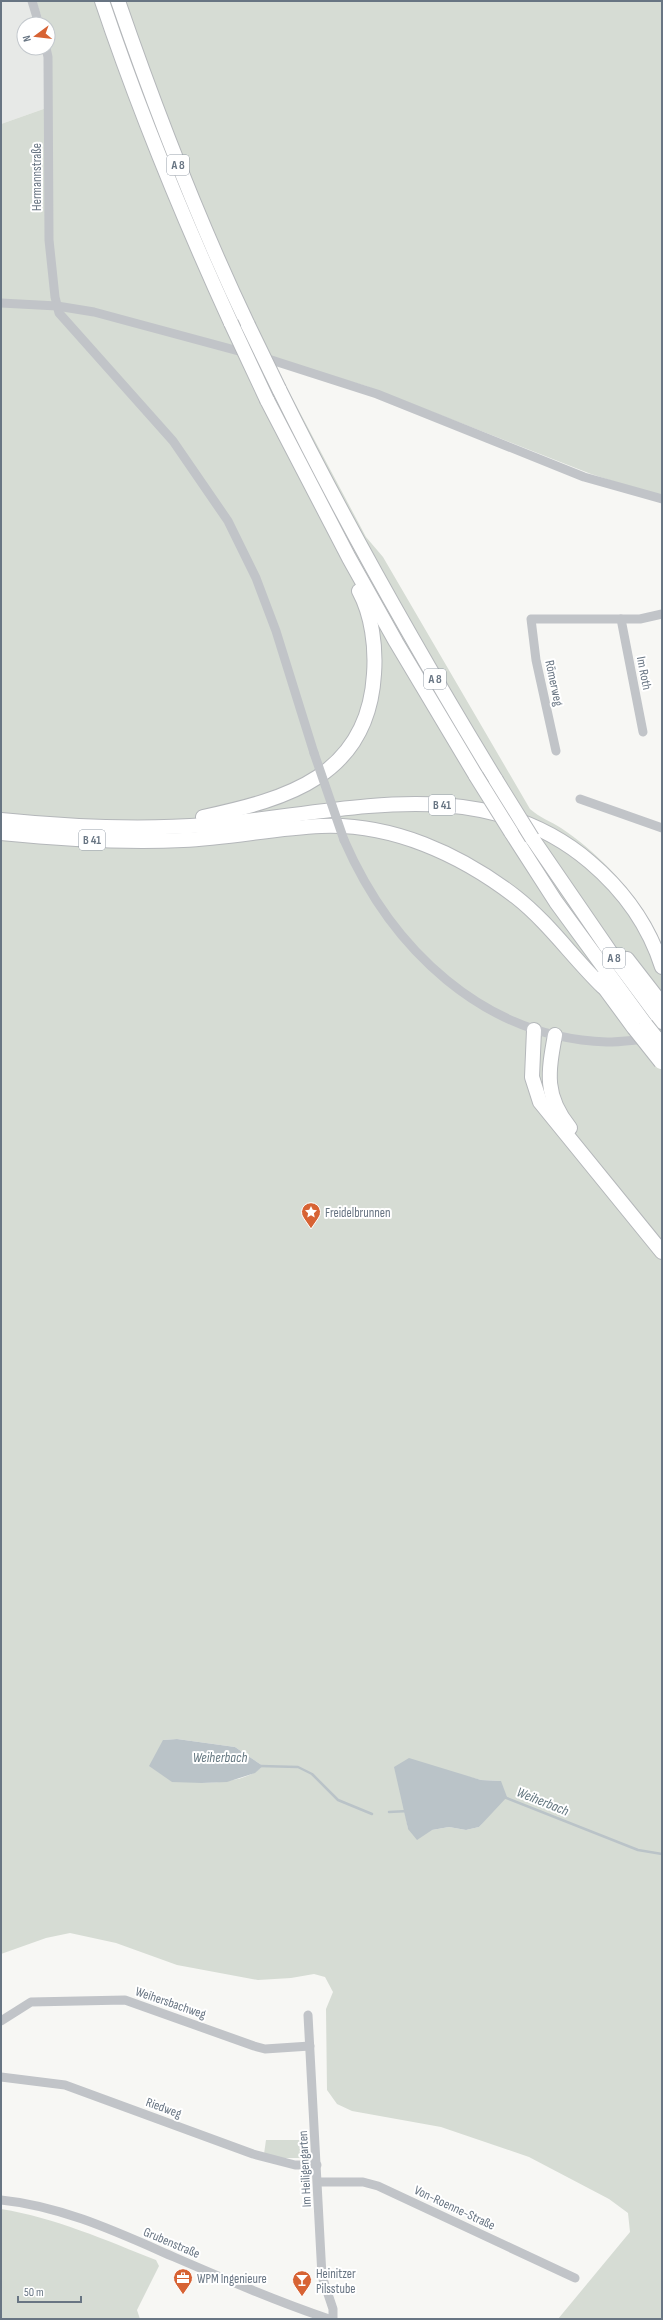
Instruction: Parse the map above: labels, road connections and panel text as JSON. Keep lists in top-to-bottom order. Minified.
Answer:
{"streets":{"highway":["A 8","B 41"],"street":["Hermannstraße","Im Roth","Römerweg","Weihersbachweg","Riedweg","Im Heiligengarten","Von-Roenne-Straße","Grubenstraße"]},"crossings":[["Im Roth","Römerweg"],["Weihersbachweg","Im Heiligengarten"],["Riedweg","Im Heiligengarten"],["Im Heiligengarten","Von-Roenne-Straße"]],"water":["Weiherbach"],"places":{"place":["Freidelbrunnen"],"office":["WPM Ingenieure"],"bar":["Heinitzer Pilsstube"]},"scale_bar":"50 m","north":"left"}
